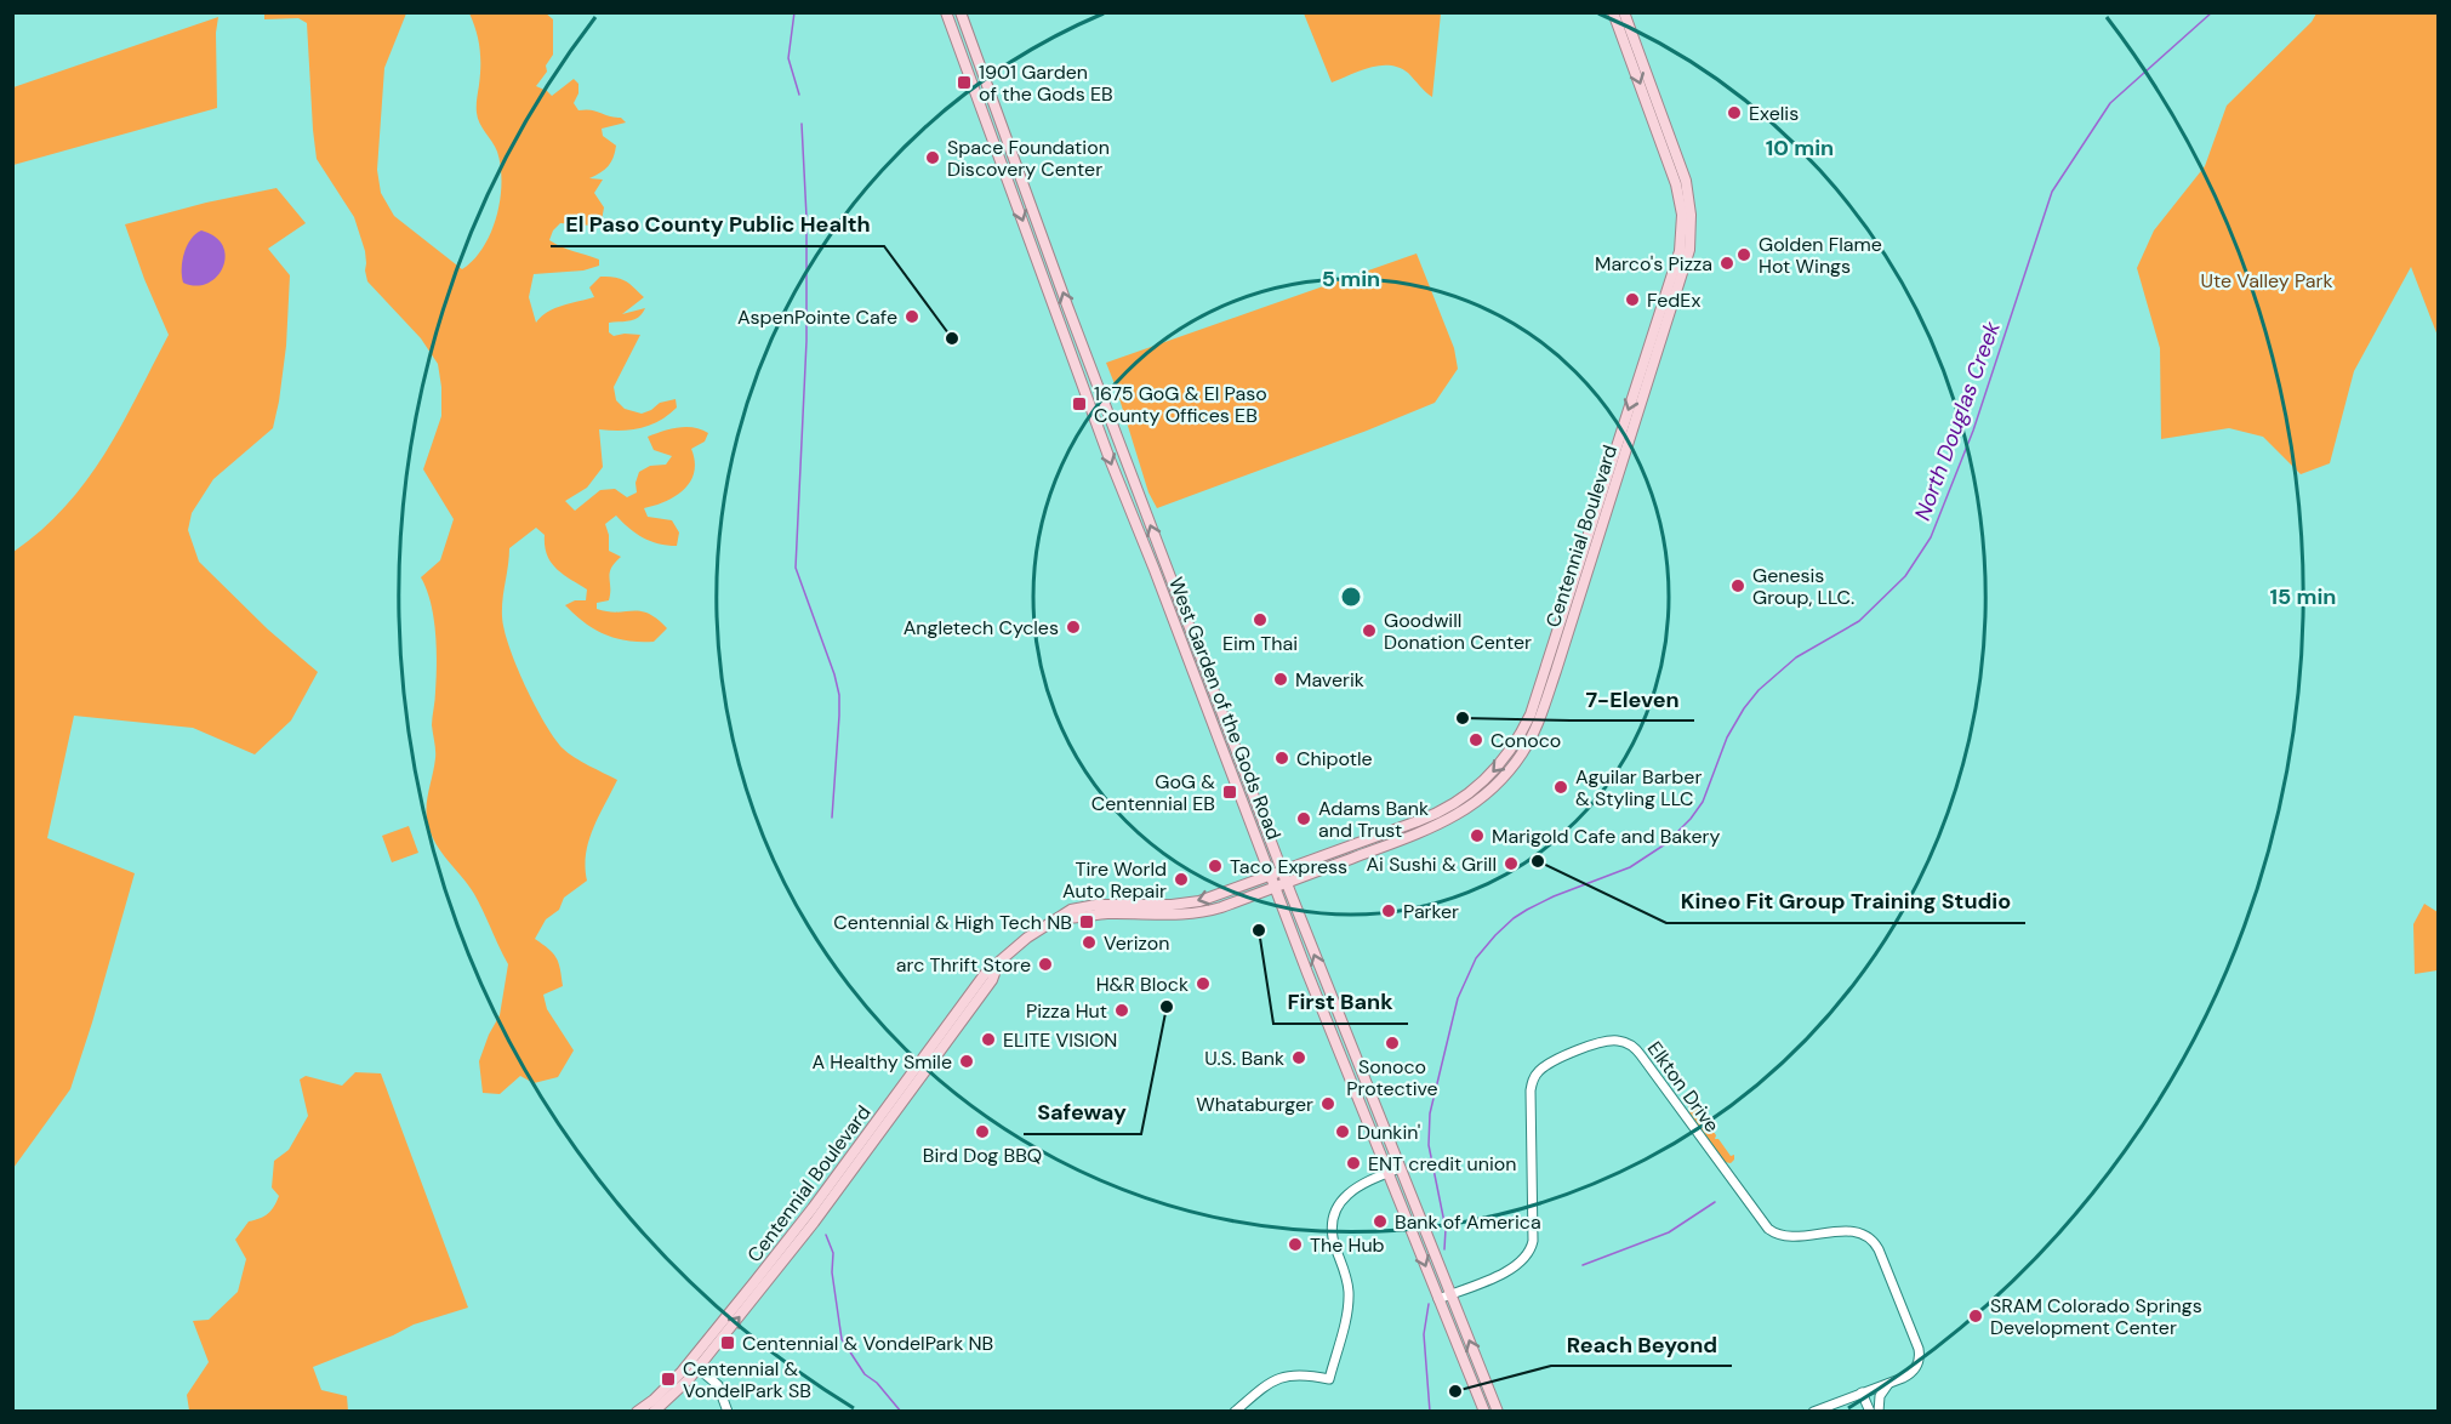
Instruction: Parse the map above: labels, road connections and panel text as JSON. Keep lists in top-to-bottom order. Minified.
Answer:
{"streets":{"main road":["Centennial Boulevard","West Garden of the Gods Road"],"street":["Elkton Drive"]},"crossings":[["Centennial Boulevard","West Garden of the Gods Road"],["West Garden of the Gods Road","Elkton Drive"]],"water":["North Douglas Creek"],"parks":["Ute Valley Park"],"places":{"transit":["1901 Garden of the Gods EB","1675 GoG & El Paso County Offices EB","GoG & Centennial EB","Centennial & High Tech NB","Centennial & VondelPark NB","Centennial & VondelPark SB"],"other":["Exelis","Space Foundation Discovery Center","Golden Flame Hot Wings","Marco's Pizza","FedEx","AspenPointe Cafe","El Paso County Public Health","Genesis Group, LLC.","Eim Thai","Angletech Cycles","Goodwill Donation Center","Maverik","7-Eleven","Conoco","Chipotle","Aguilar Barber & Styling LLC","Adams Bank and Trust","Marigold Cafe and Bakery","Kineo Fit Group Training Studio","Ai Sushi & Grill","Taco Express","Tire World Auto Repair","Parker","First Bank","Verizon","arc Thrift Store","H&R Block","Safeway","Pizza Hut","ELITE VISION","Sonoco Protective","U.S. Bank","A Healthy Smile","Whataburger","Bird Dog BBQ","Dunkin'","ENT credit union","Bank of America","The Hub","SRAM Colorado Springs Development Center","Reach Beyond"]},"rings":["10 min","5 min","15 min"]}
